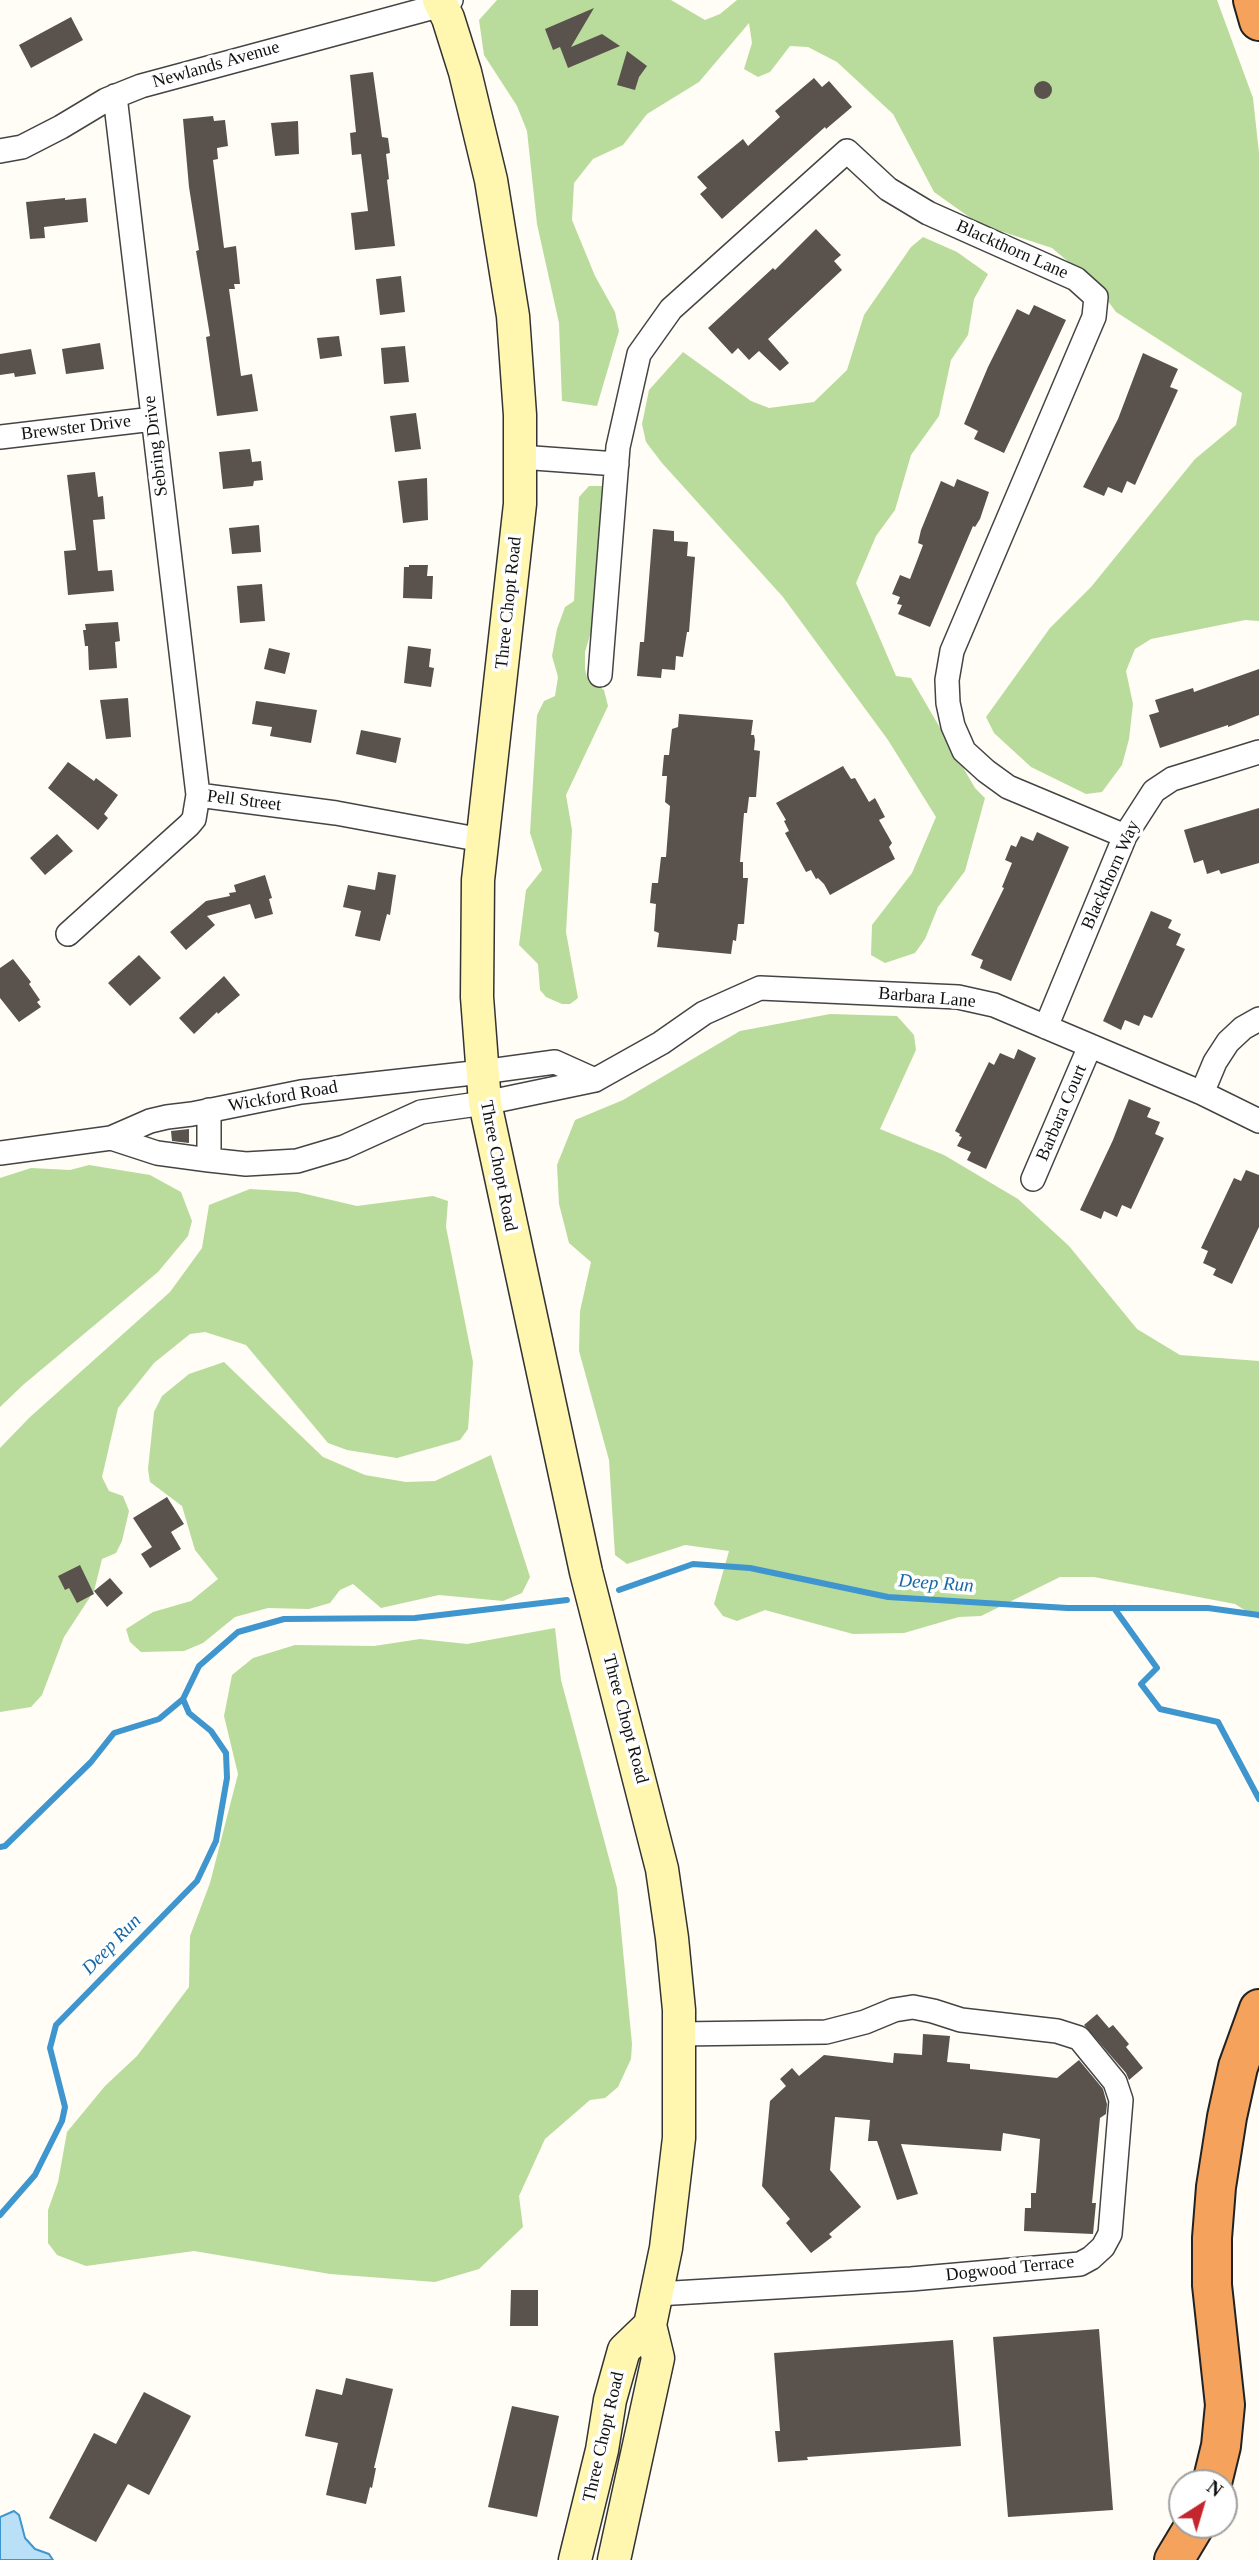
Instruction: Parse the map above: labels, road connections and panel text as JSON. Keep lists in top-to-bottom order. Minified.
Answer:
{"streets":{"main road":["Three Chopt Road"],"street":["Newlands Avenue","Blackthorn Lane","Brewster Drive","Sebring Drive","Pell Street","Blackthorn Way","Barbara Lane","Wickford Road","Barbara Court","Dogwood Terrace"]},"crossings":[["Newlands Avenue","Sebring Drive"],["Newlands Avenue","Three Chopt Road"],["Blackthorn Lane","Blackthorn Way"],["Brewster Drive","Sebring Drive"],["Sebring Drive","Pell Street"],["Three Chopt Road","Pell Street"],["Three Chopt Road","Barbara Lane"],["Three Chopt Road","Wickford Road"],["Three Chopt Road","Dogwood Terrace"],["Blackthorn Way","Barbara Lane"],["Barbara Lane","Barbara Court"]],"water":["Deep Run"],"north":"top right"}
